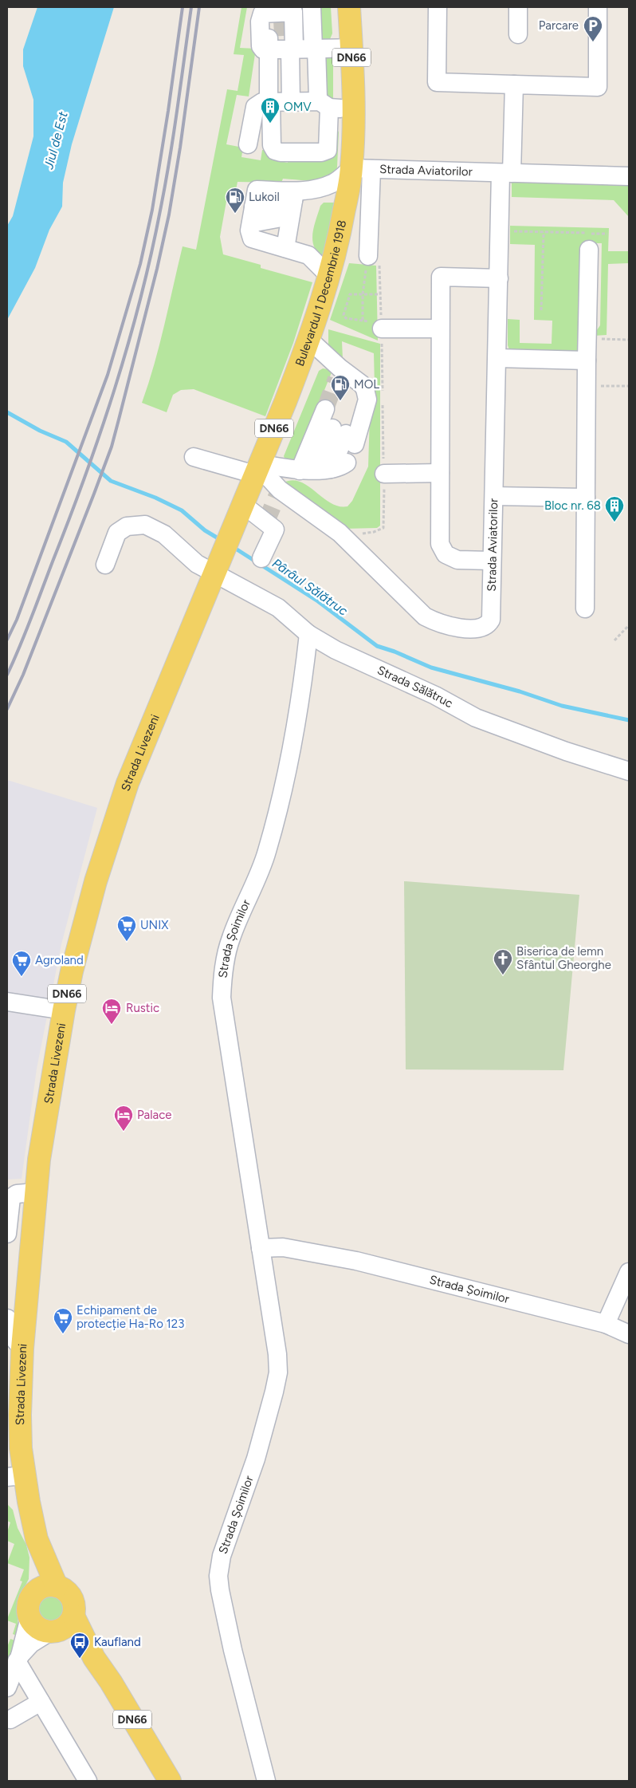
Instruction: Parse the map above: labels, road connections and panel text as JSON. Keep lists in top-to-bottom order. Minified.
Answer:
{"streets":{"main road":["DN66","Bulevardul 1 Decembrie 1918","Strada Livezeni"],"street":["Strada Aviatorilor","Strada Sălătruc","Strada Șoimilor"]},"crossings":[["DN66","Strada Livezeni"],["Strada Aviatorilor","Bulevardul 1 Decembrie 1918"],["Bulevardul 1 Decembrie 1918","Strada Sălătruc"],["Bulevardul 1 Decembrie 1918","Strada Livezeni"],["Strada Sălătruc","Strada Livezeni"],["Strada Sălătruc","Strada Șoimilor"]],"water":["Jiul de Est","Pârâul Sălătruc"],"places":{"parking":["Parcare"],"building":["OMV","Bloc nr. 68"],"fuel station":["Lukoil","MOL"],"supermarket":["UNIX","Agroland","Echipament de protecție Ha-Ro 123"],"church":["Biserica de lemn Sfântul Gheorghe"],"hotel":["Rustic","Palace"],"bus stop":["Kaufland"]}}
